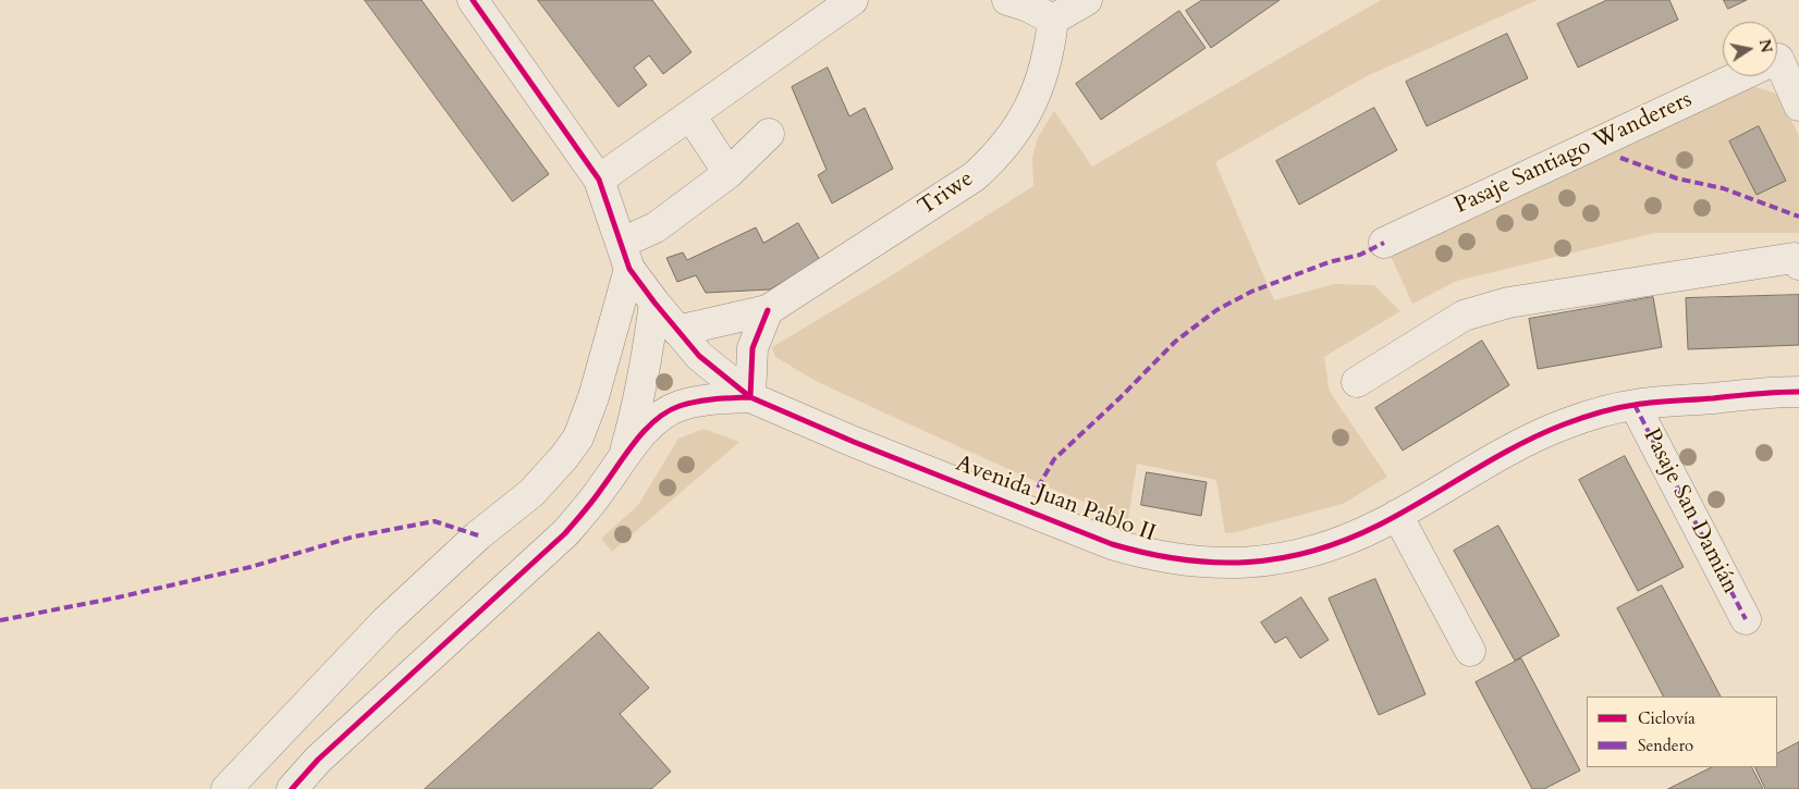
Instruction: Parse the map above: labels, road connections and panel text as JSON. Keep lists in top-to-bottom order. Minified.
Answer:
{"streets":{"street":["Pasaje Santiago Wanderers","Triwe","Avenida Juan Pablo II","Pasaje San Damián"]},"crossings":[["Triwe","Avenida Juan Pablo II"],["Avenida Juan Pablo II","Pasaje San Damián"]],"legend":["Ciclovía","Sendero"],"north":"right"}
